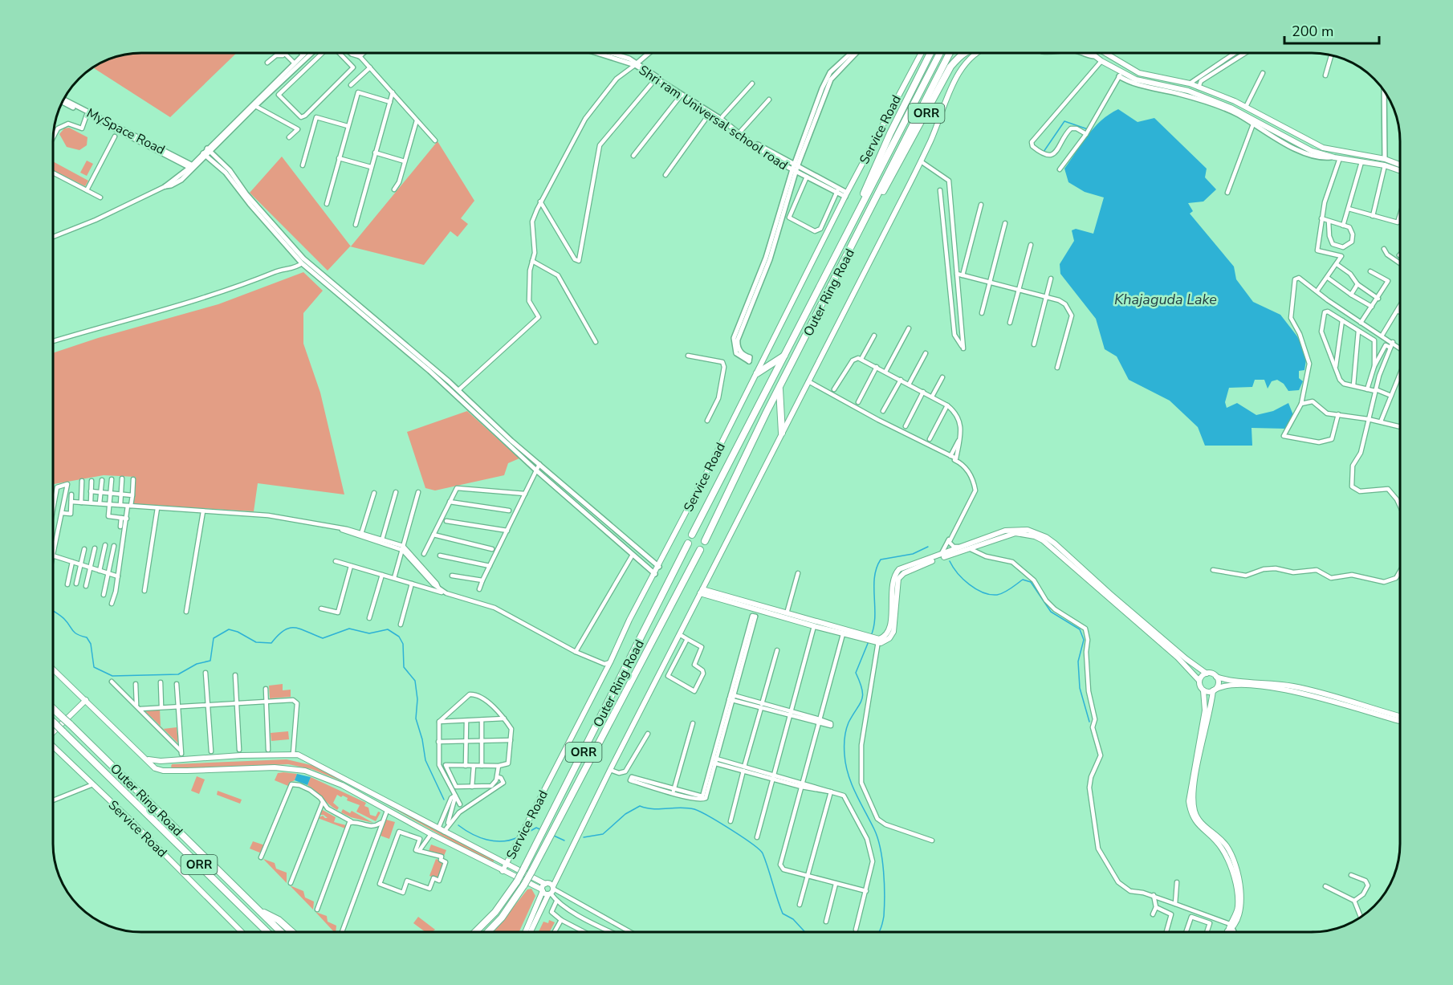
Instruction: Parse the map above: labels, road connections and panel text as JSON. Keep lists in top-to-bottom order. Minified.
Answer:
{"streets":{"highway":["ORR","Outer Ring Road"],"main road":["Service Road"],"street":["Shri ram Universal school road","MySpace Road"]},"crossings":[["ORR","Outer Ring Road"]],"water":["Khajaguda Lake"],"scale_bar":"200 m"}
